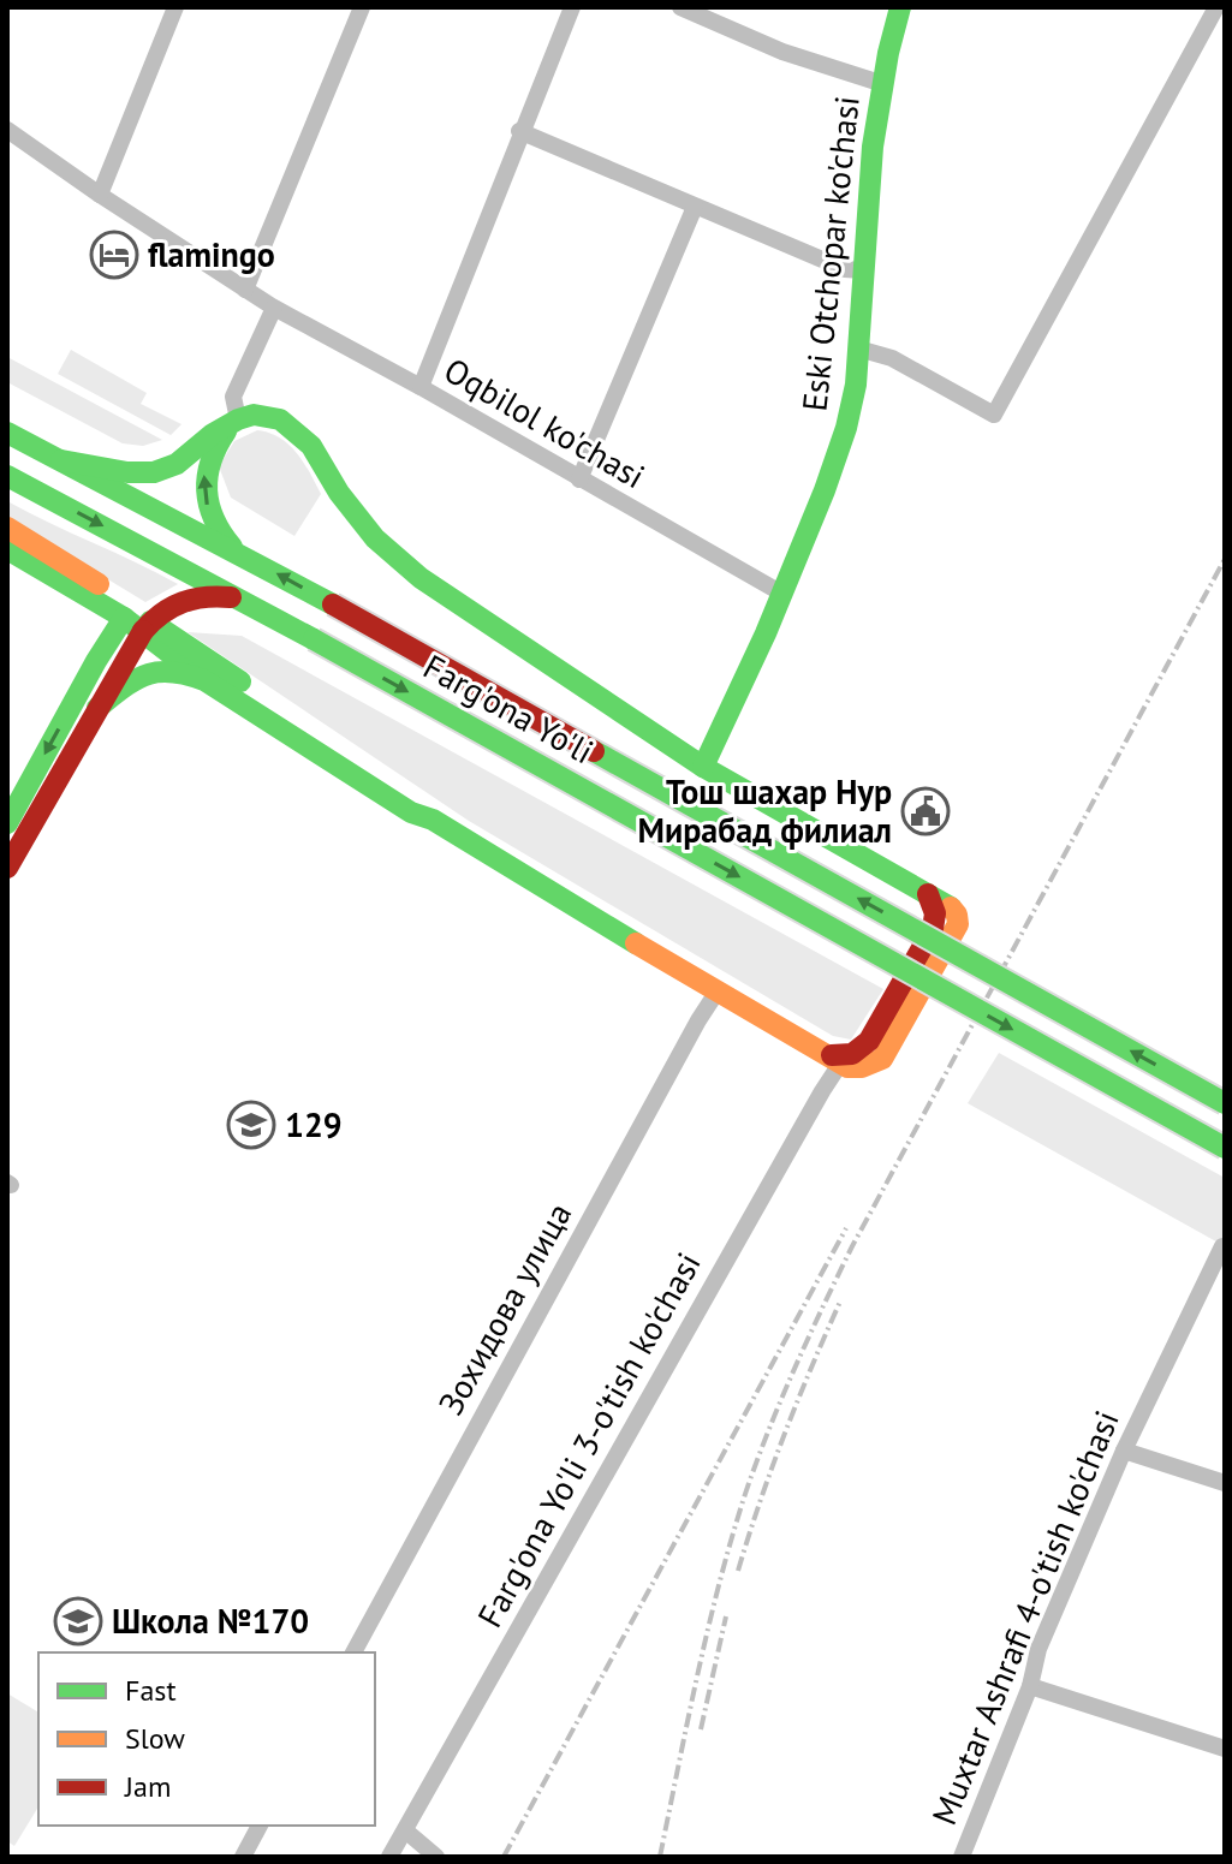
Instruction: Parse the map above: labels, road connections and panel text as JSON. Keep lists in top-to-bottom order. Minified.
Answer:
{"streets":{"main road":["Eski Otchopar ko'chasi","Farg'ona Yo'li"],"street":["Oqbilol ko'chasi","Зохидова улица","Farg'ona Yo'li 3-o'tish ko'chasi","Muxtar Ashrafi 4-o'tish ko'chasi"]},"crossings":[["Eski Otchopar ko'chasi","Oqbilol ko'chasi"]],"places":{"hotel":["flamingo"],"public building":["Тош шахар Нур Мирабад филиал"],"school or university":["129","Школа №170"]},"legend":["Fast","Slow","Jam"]}
